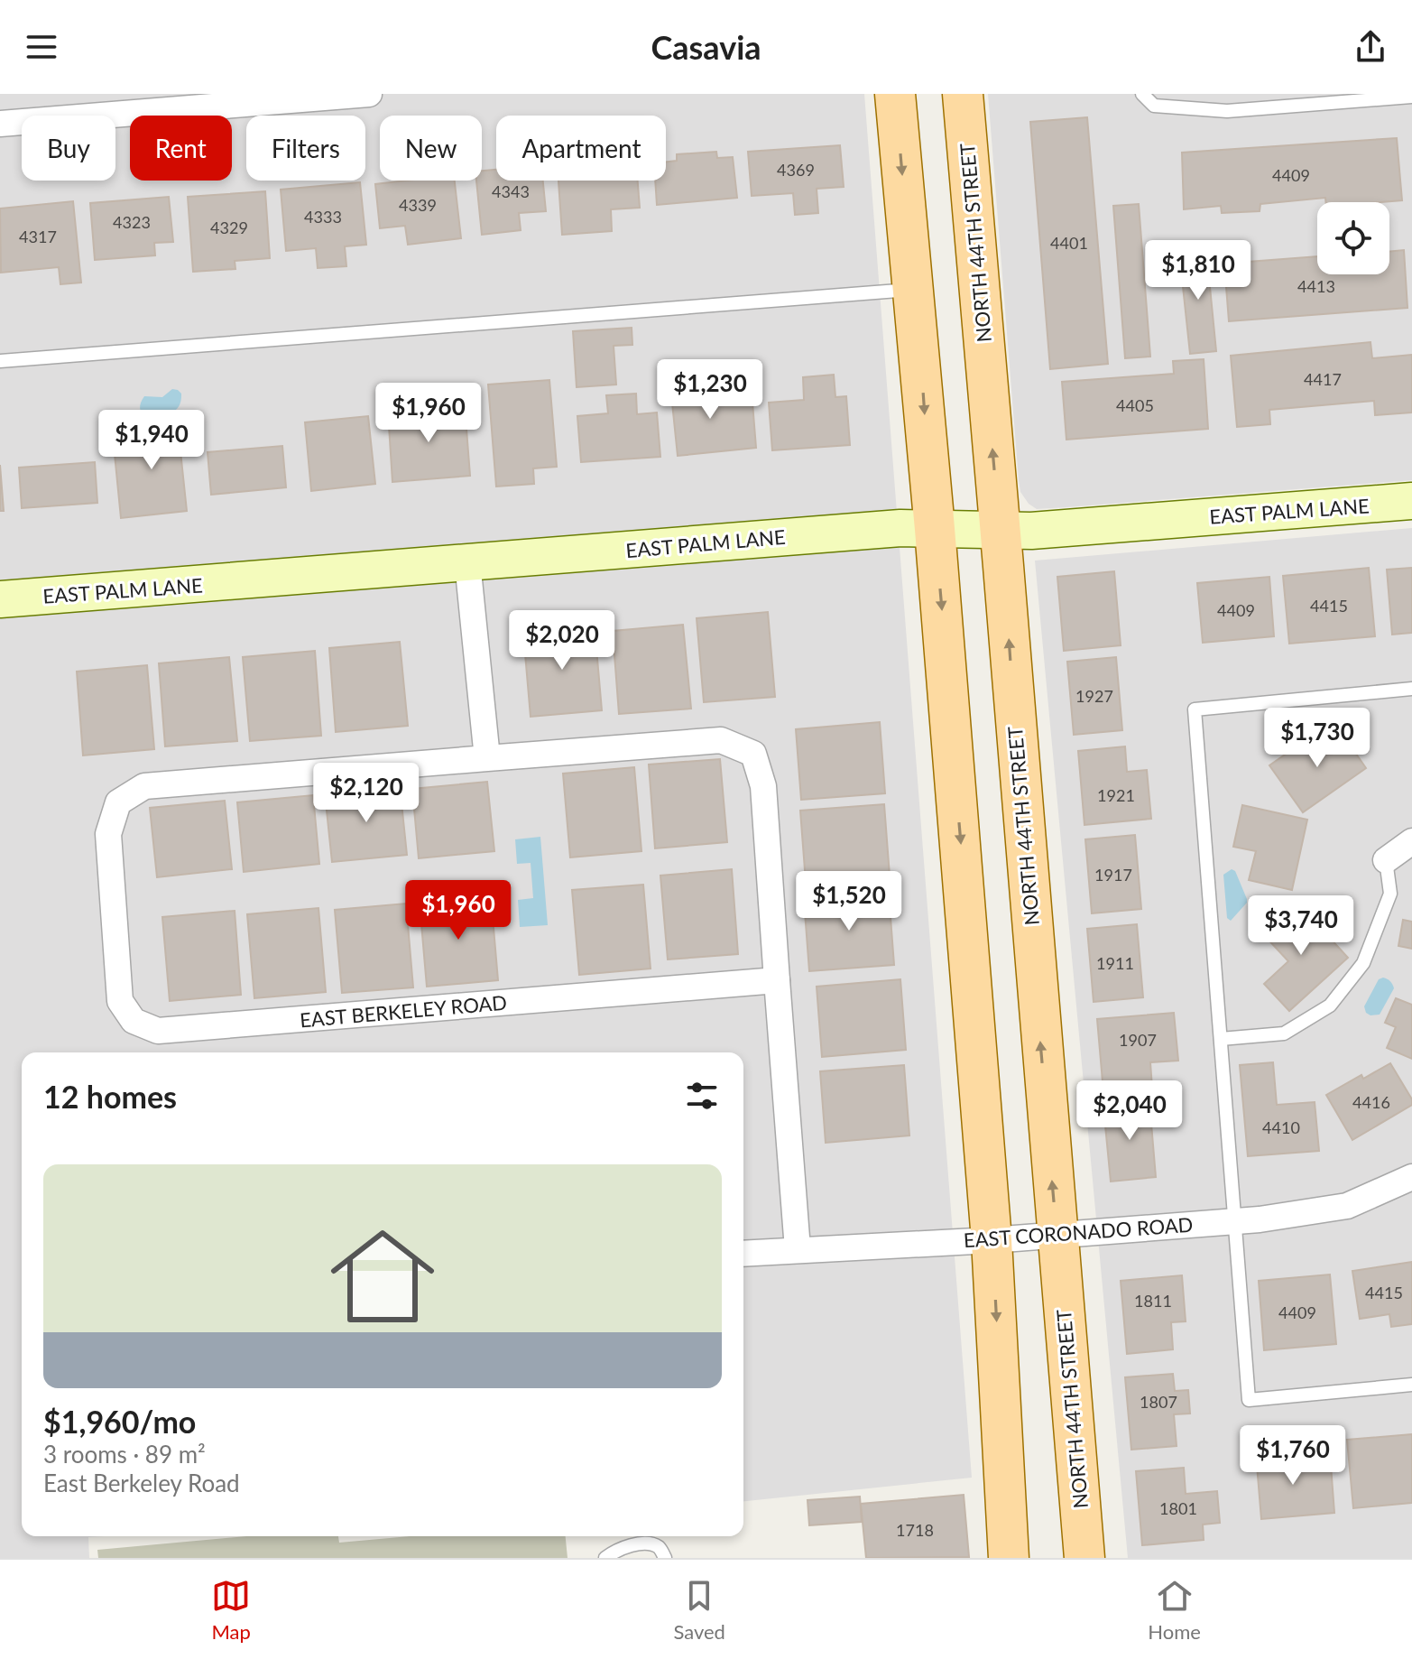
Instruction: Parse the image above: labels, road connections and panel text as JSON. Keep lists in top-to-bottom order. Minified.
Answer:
{"streets":{"main road":["NORTH 44TH STREET"],"street":["EAST PALM LANE","EAST BERKELEY ROAD","EAST CORONADO ROAD"]},"crossings":[["NORTH 44TH STREET","EAST PALM LANE"],["NORTH 44TH STREET","EAST CORONADO ROAD"]],"house_numbers":["4369","4409","4343","4339","4333","4323","4329","4317","4401","4413","4417","4405","4415","4409","1927","1921","1917","1911","1907","4416","4410","4415","1811","4409","1807","1801","1718"],"page":{"header":"Casavia","chip":["Buy","Rent","Filters","New","Apartment"],"price":["$1,810","$1,230","$1,960","$1,940","$2,020","$1,730","$2,120","$1,520","$1,960","$3,740","$2,040","$1,760"],"heading":"12 homes","list":[{"name":"$1,960/mo","note":"3 rooms · 89 m² · East Berkeley Road"}],"tabs":["Map","Saved","Home"]}}
